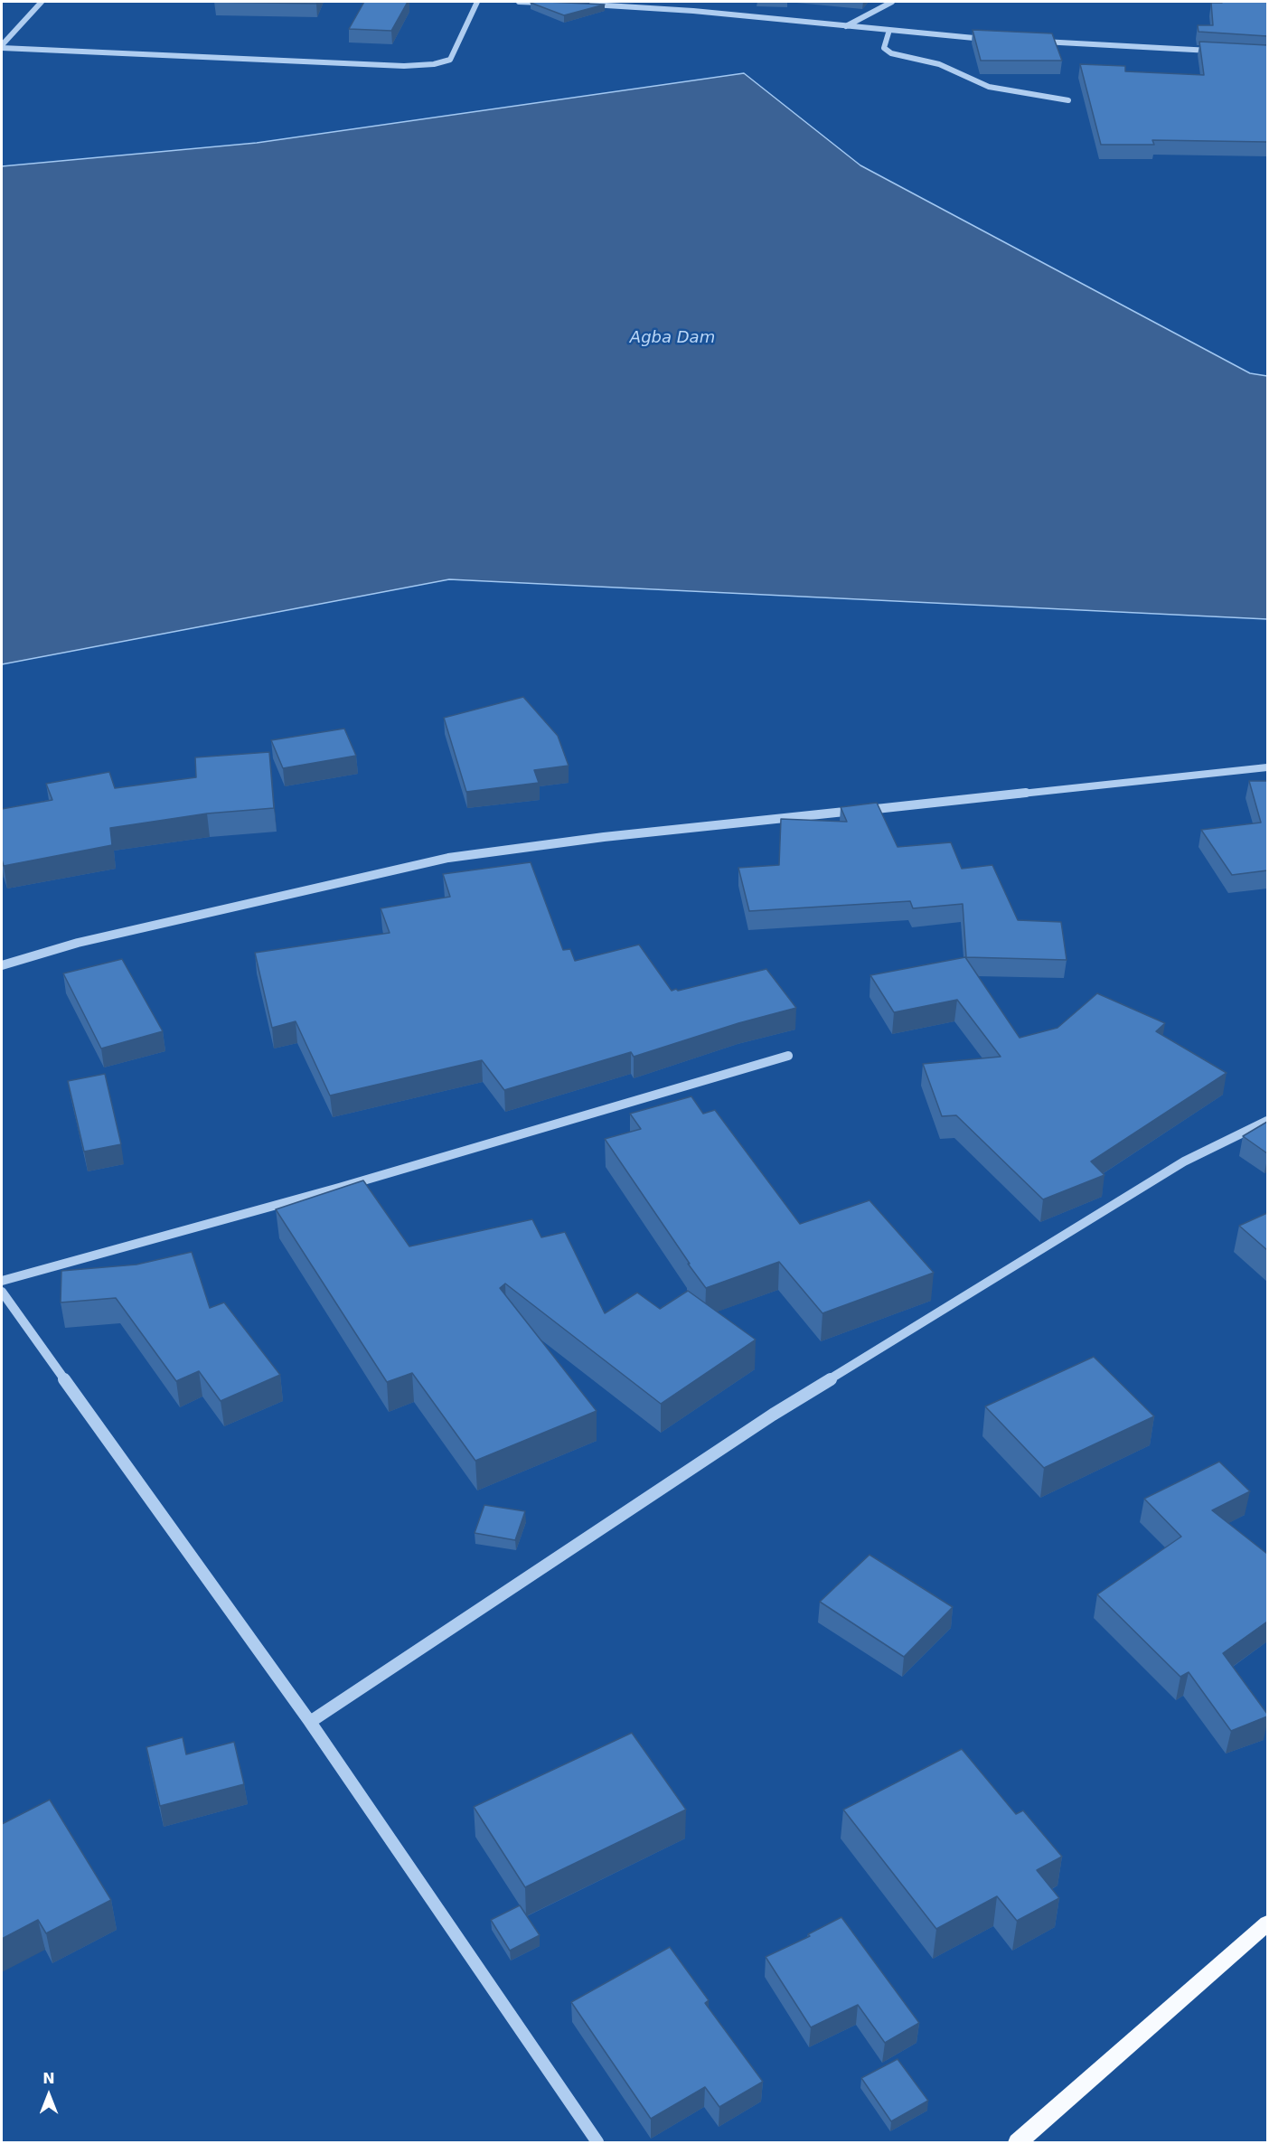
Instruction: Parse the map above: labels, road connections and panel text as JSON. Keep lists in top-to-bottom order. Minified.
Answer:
{"water":["Agba Dam"],"north":"top"}
